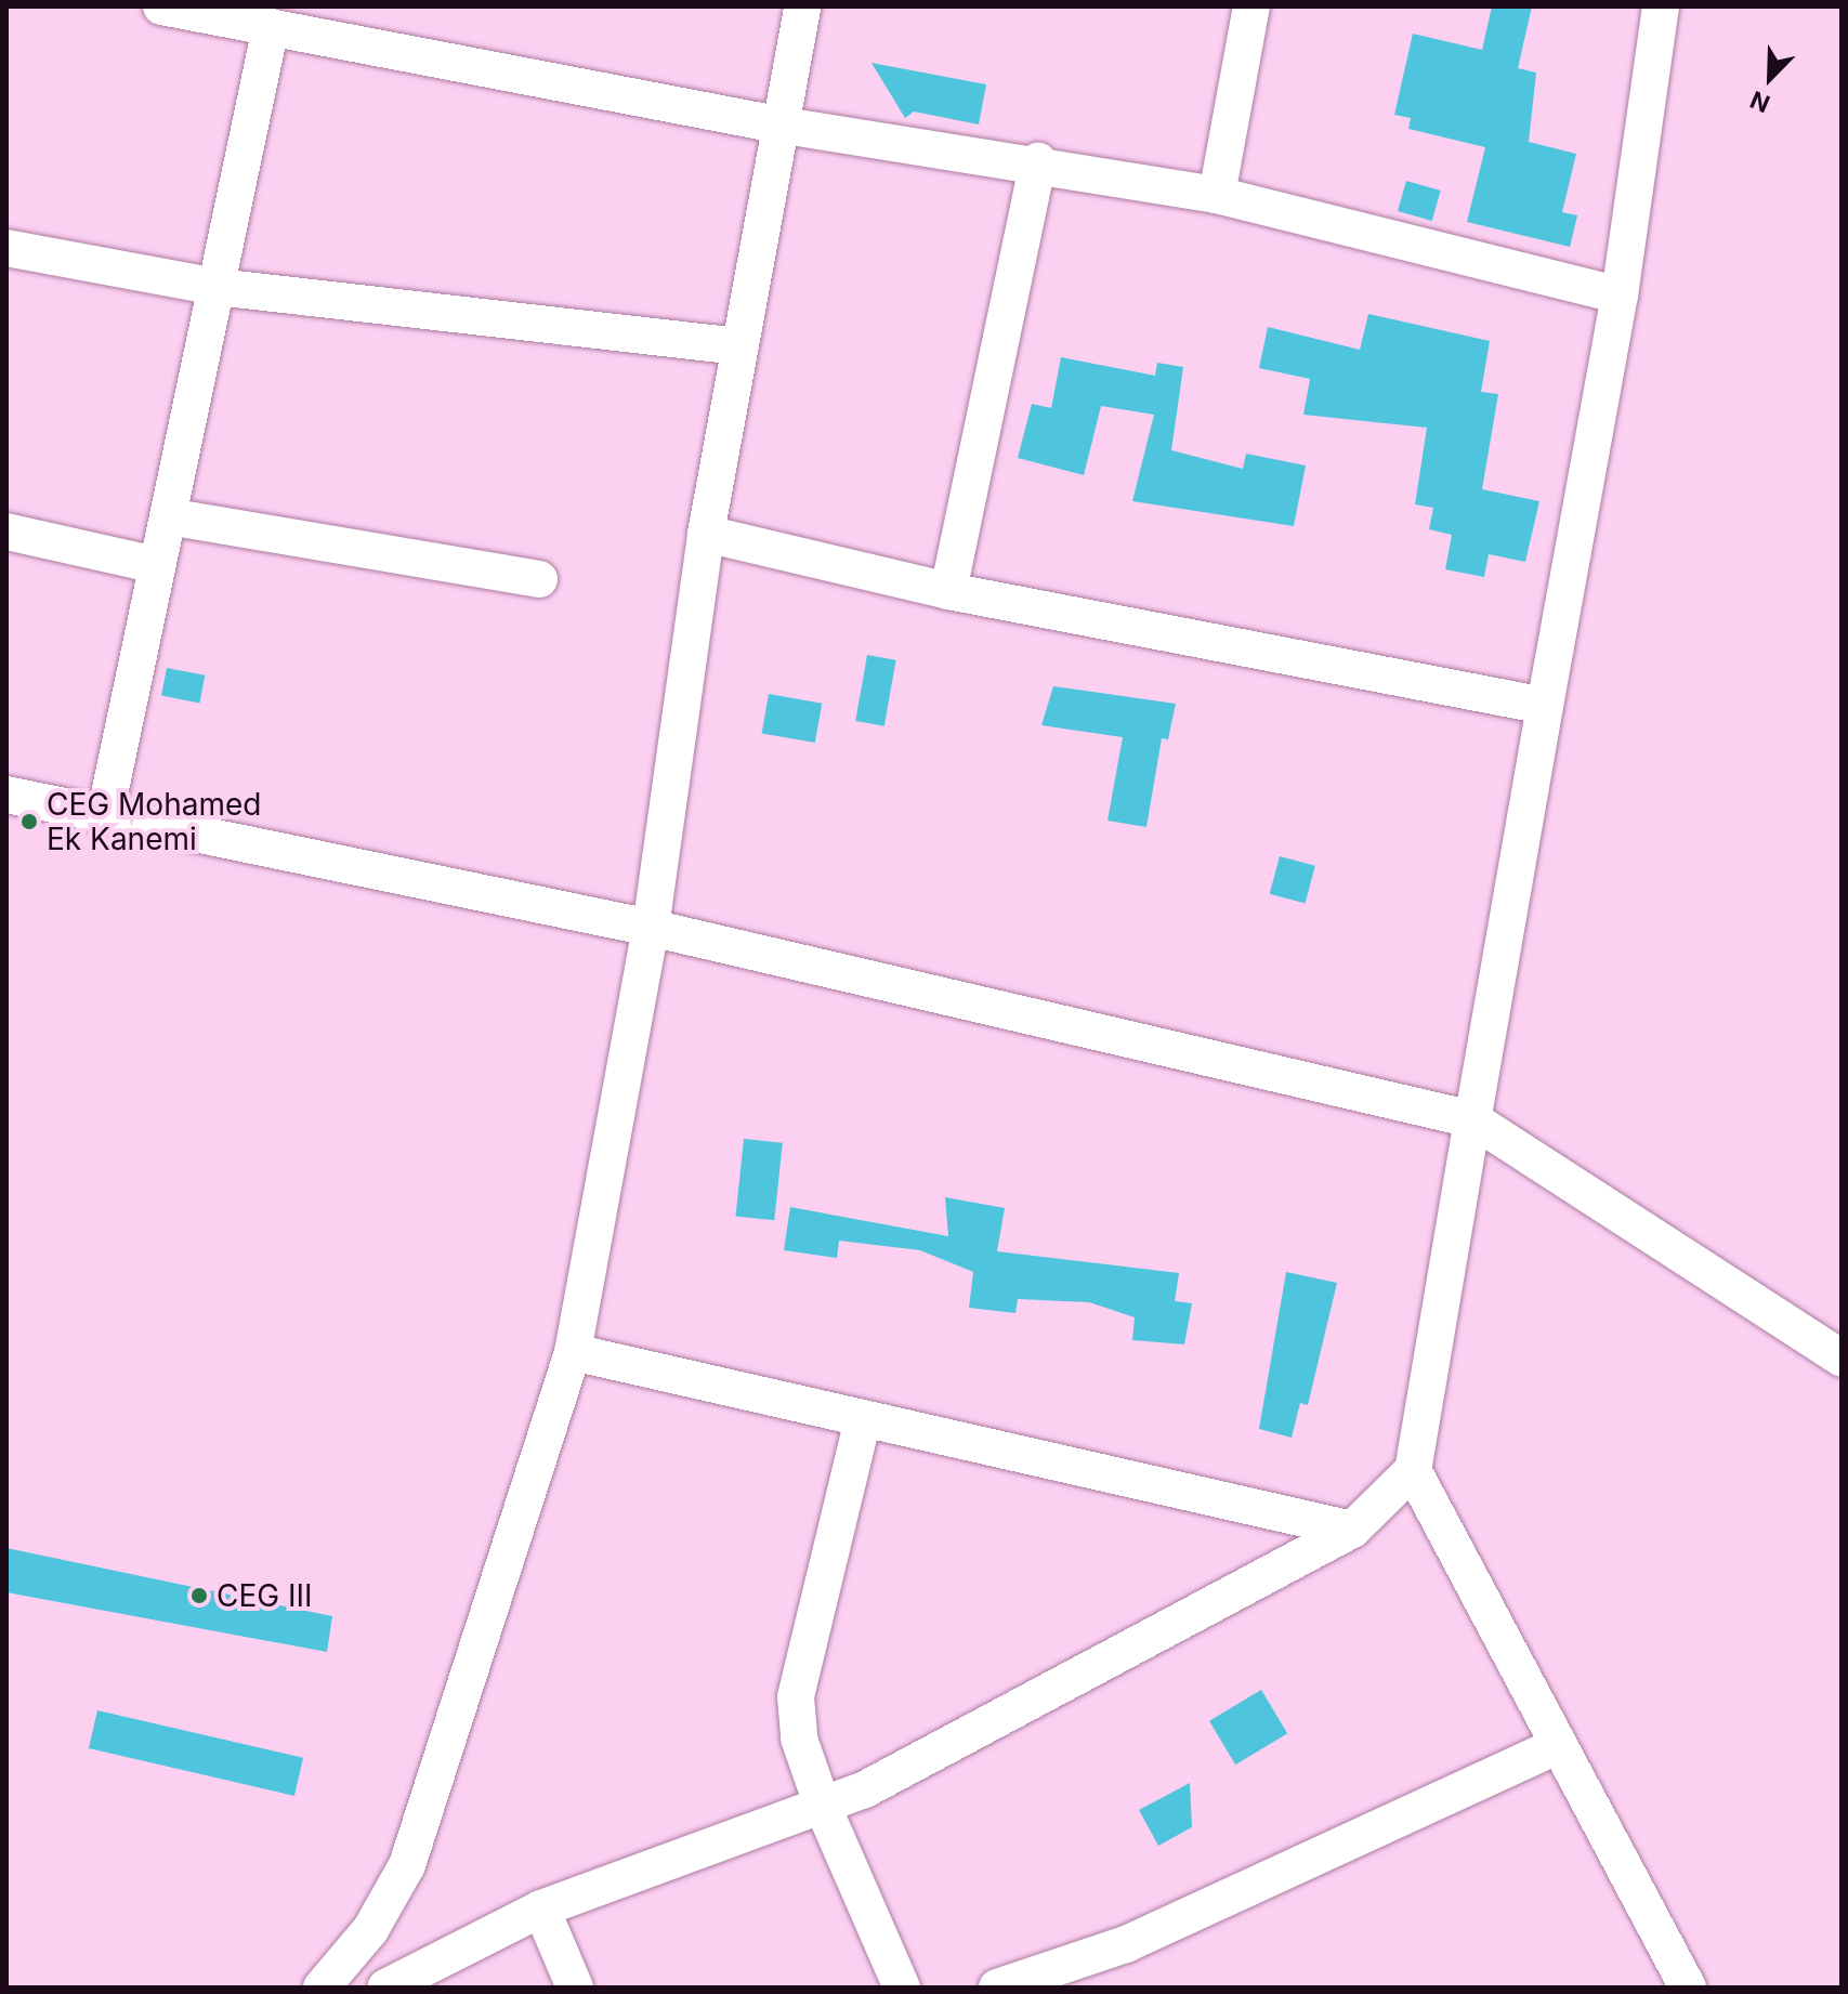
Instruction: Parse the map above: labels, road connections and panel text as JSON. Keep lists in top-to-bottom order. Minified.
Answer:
{"places":["CEG Mohamed Ek Kanemi","CEG III"],"north":"bottom left"}
